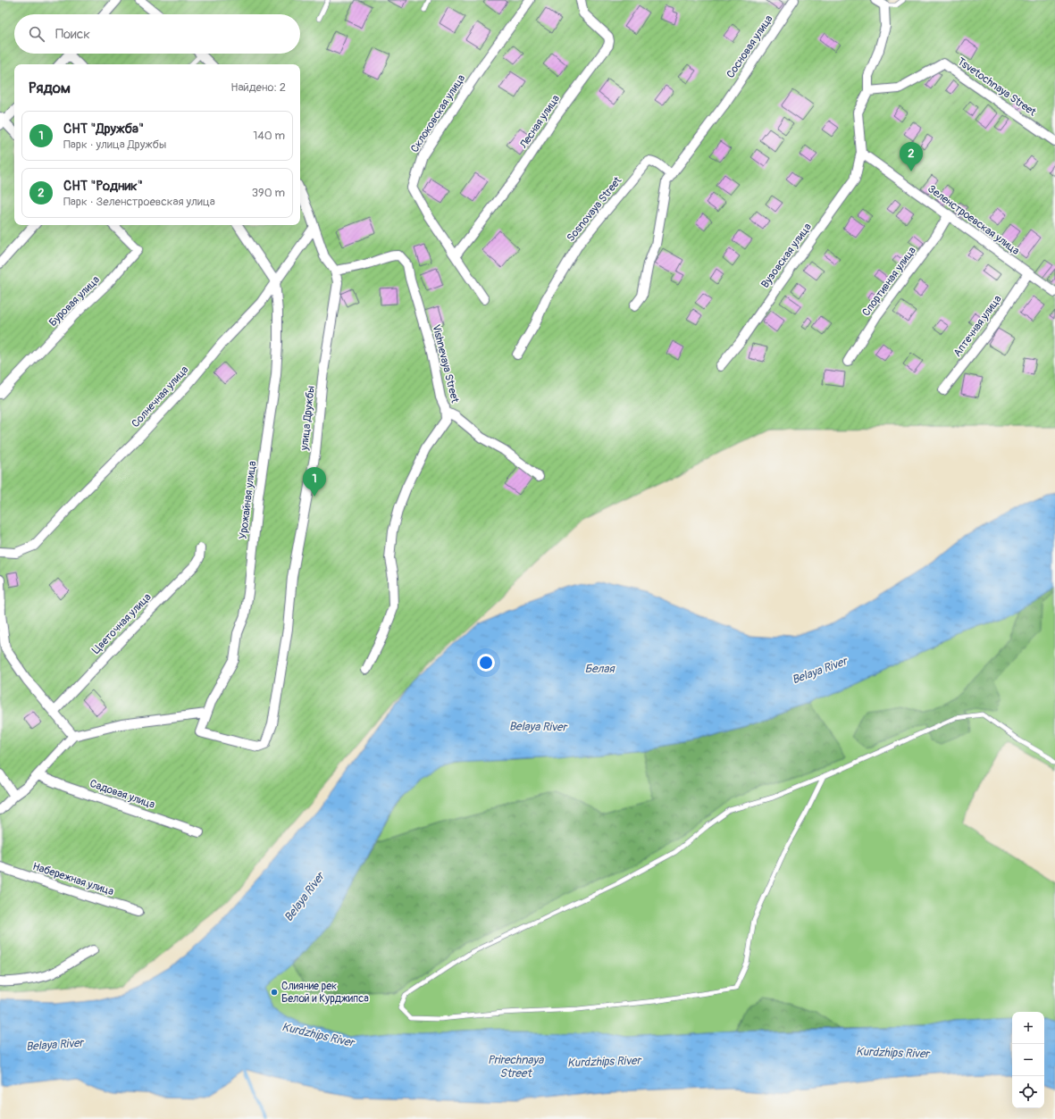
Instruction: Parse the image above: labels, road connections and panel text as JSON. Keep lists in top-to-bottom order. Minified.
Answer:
{"streets":{"street":["Сосновая улица","Tsvetochnaya Street","Склоковская улица","Лесная улица","Sosnovaya Street","Зеленстроевская улица","Вузовская улица","Спортивная улица","Буровая улица","Аптечная улица","Vishnevaya Street","Солнечная улица","улица Дружбы","Урожайная улица","Цветочная улица","Садовая улица","Набережная улица"]},"crossings":[["Сосновая улица","Sosnovaya Street"],["Tsvetochnaya Street","Вузовская улица"],["Склоковская улица","Лесная улица"],["Зеленстроевская улица","Вузовская улица"],["Зеленстроевская улица","Спортивная улица"],["Зеленстроевская улица","Аптечная улица"],["Vishnevaya Street","улица Дружбы"],["Солнечная улица","Урожайная улица"],["улица Дружбы","Урожайная улица"]],"water":["Белая","Belaya River","Kurdzhips River","Prirechnaya Street"],"places":["Слияние рек Белой и Курджипса"],"page":{"search":"Поиск","heading":["Рядом","Найдено: 2"],"list":[{"mark":"1","name":"СНТ \"Дружба\"","note":"Парк · улица Дружбы","value":"140 m"},{"mark":"2","name":"СНТ \"Родник\"","note":"Парк · Зеленстроевская улица","value":"390 m"}],"pins":["2","1"],"map_buttons":["+","−"]}}
